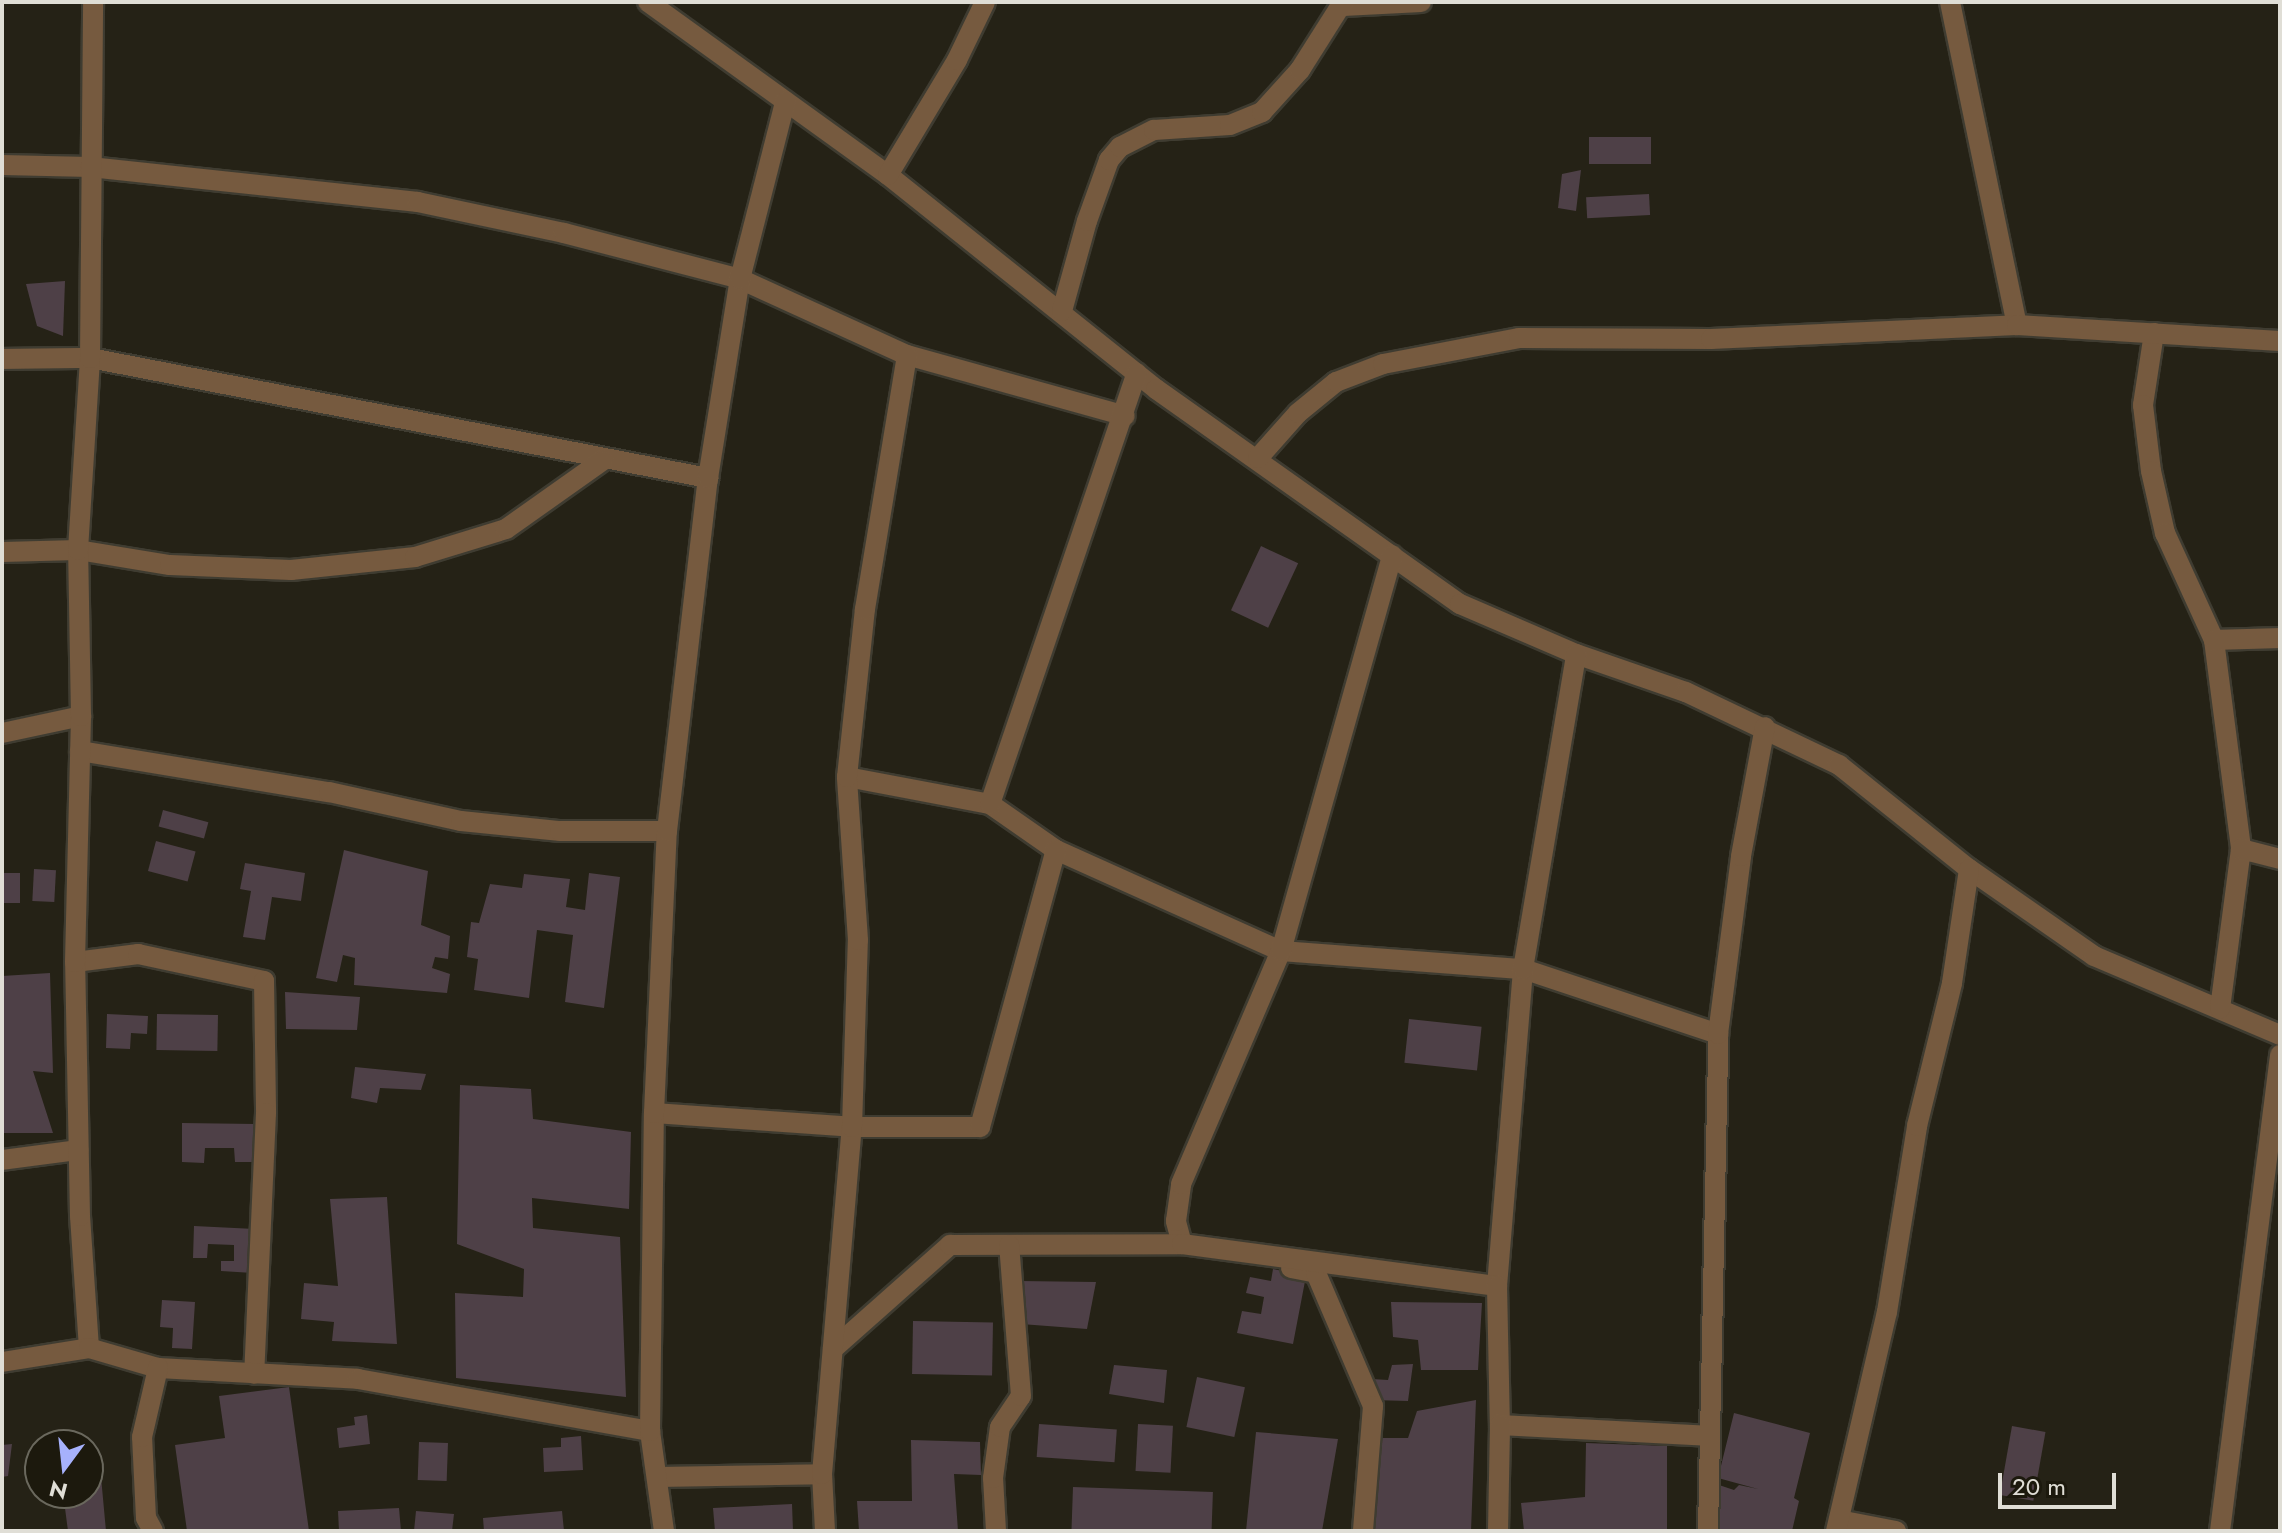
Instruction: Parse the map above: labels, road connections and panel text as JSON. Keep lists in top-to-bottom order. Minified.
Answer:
{"scale_bar":"20 m","north":"bottom"}
